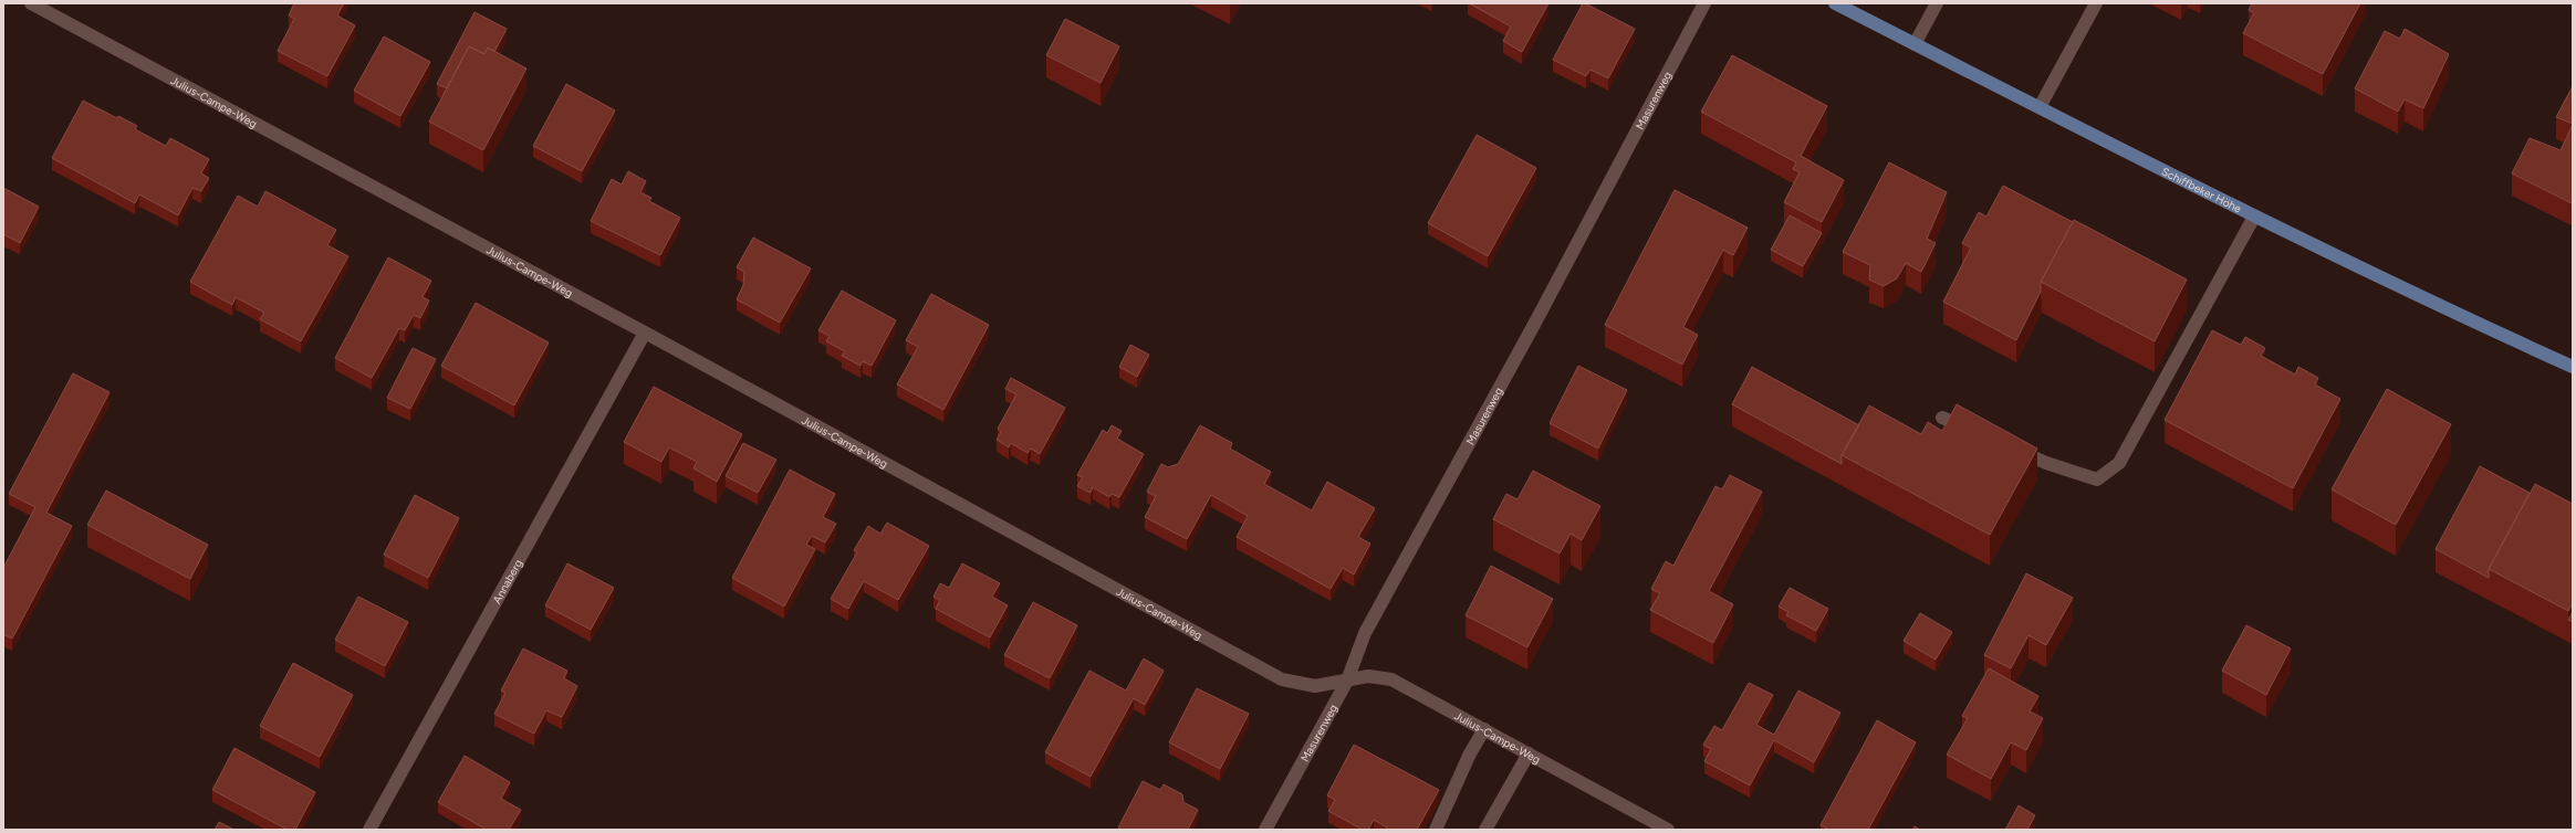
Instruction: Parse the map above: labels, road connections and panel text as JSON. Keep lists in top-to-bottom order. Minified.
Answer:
{"streets":{"main road":["Schiffbeker Höhe"],"street":["Julius-Campe-Weg","Masurenweg","Annaberg"]},"crossings":[["Julius-Campe-Weg","Masurenweg"],["Julius-Campe-Weg","Annaberg"]]}
